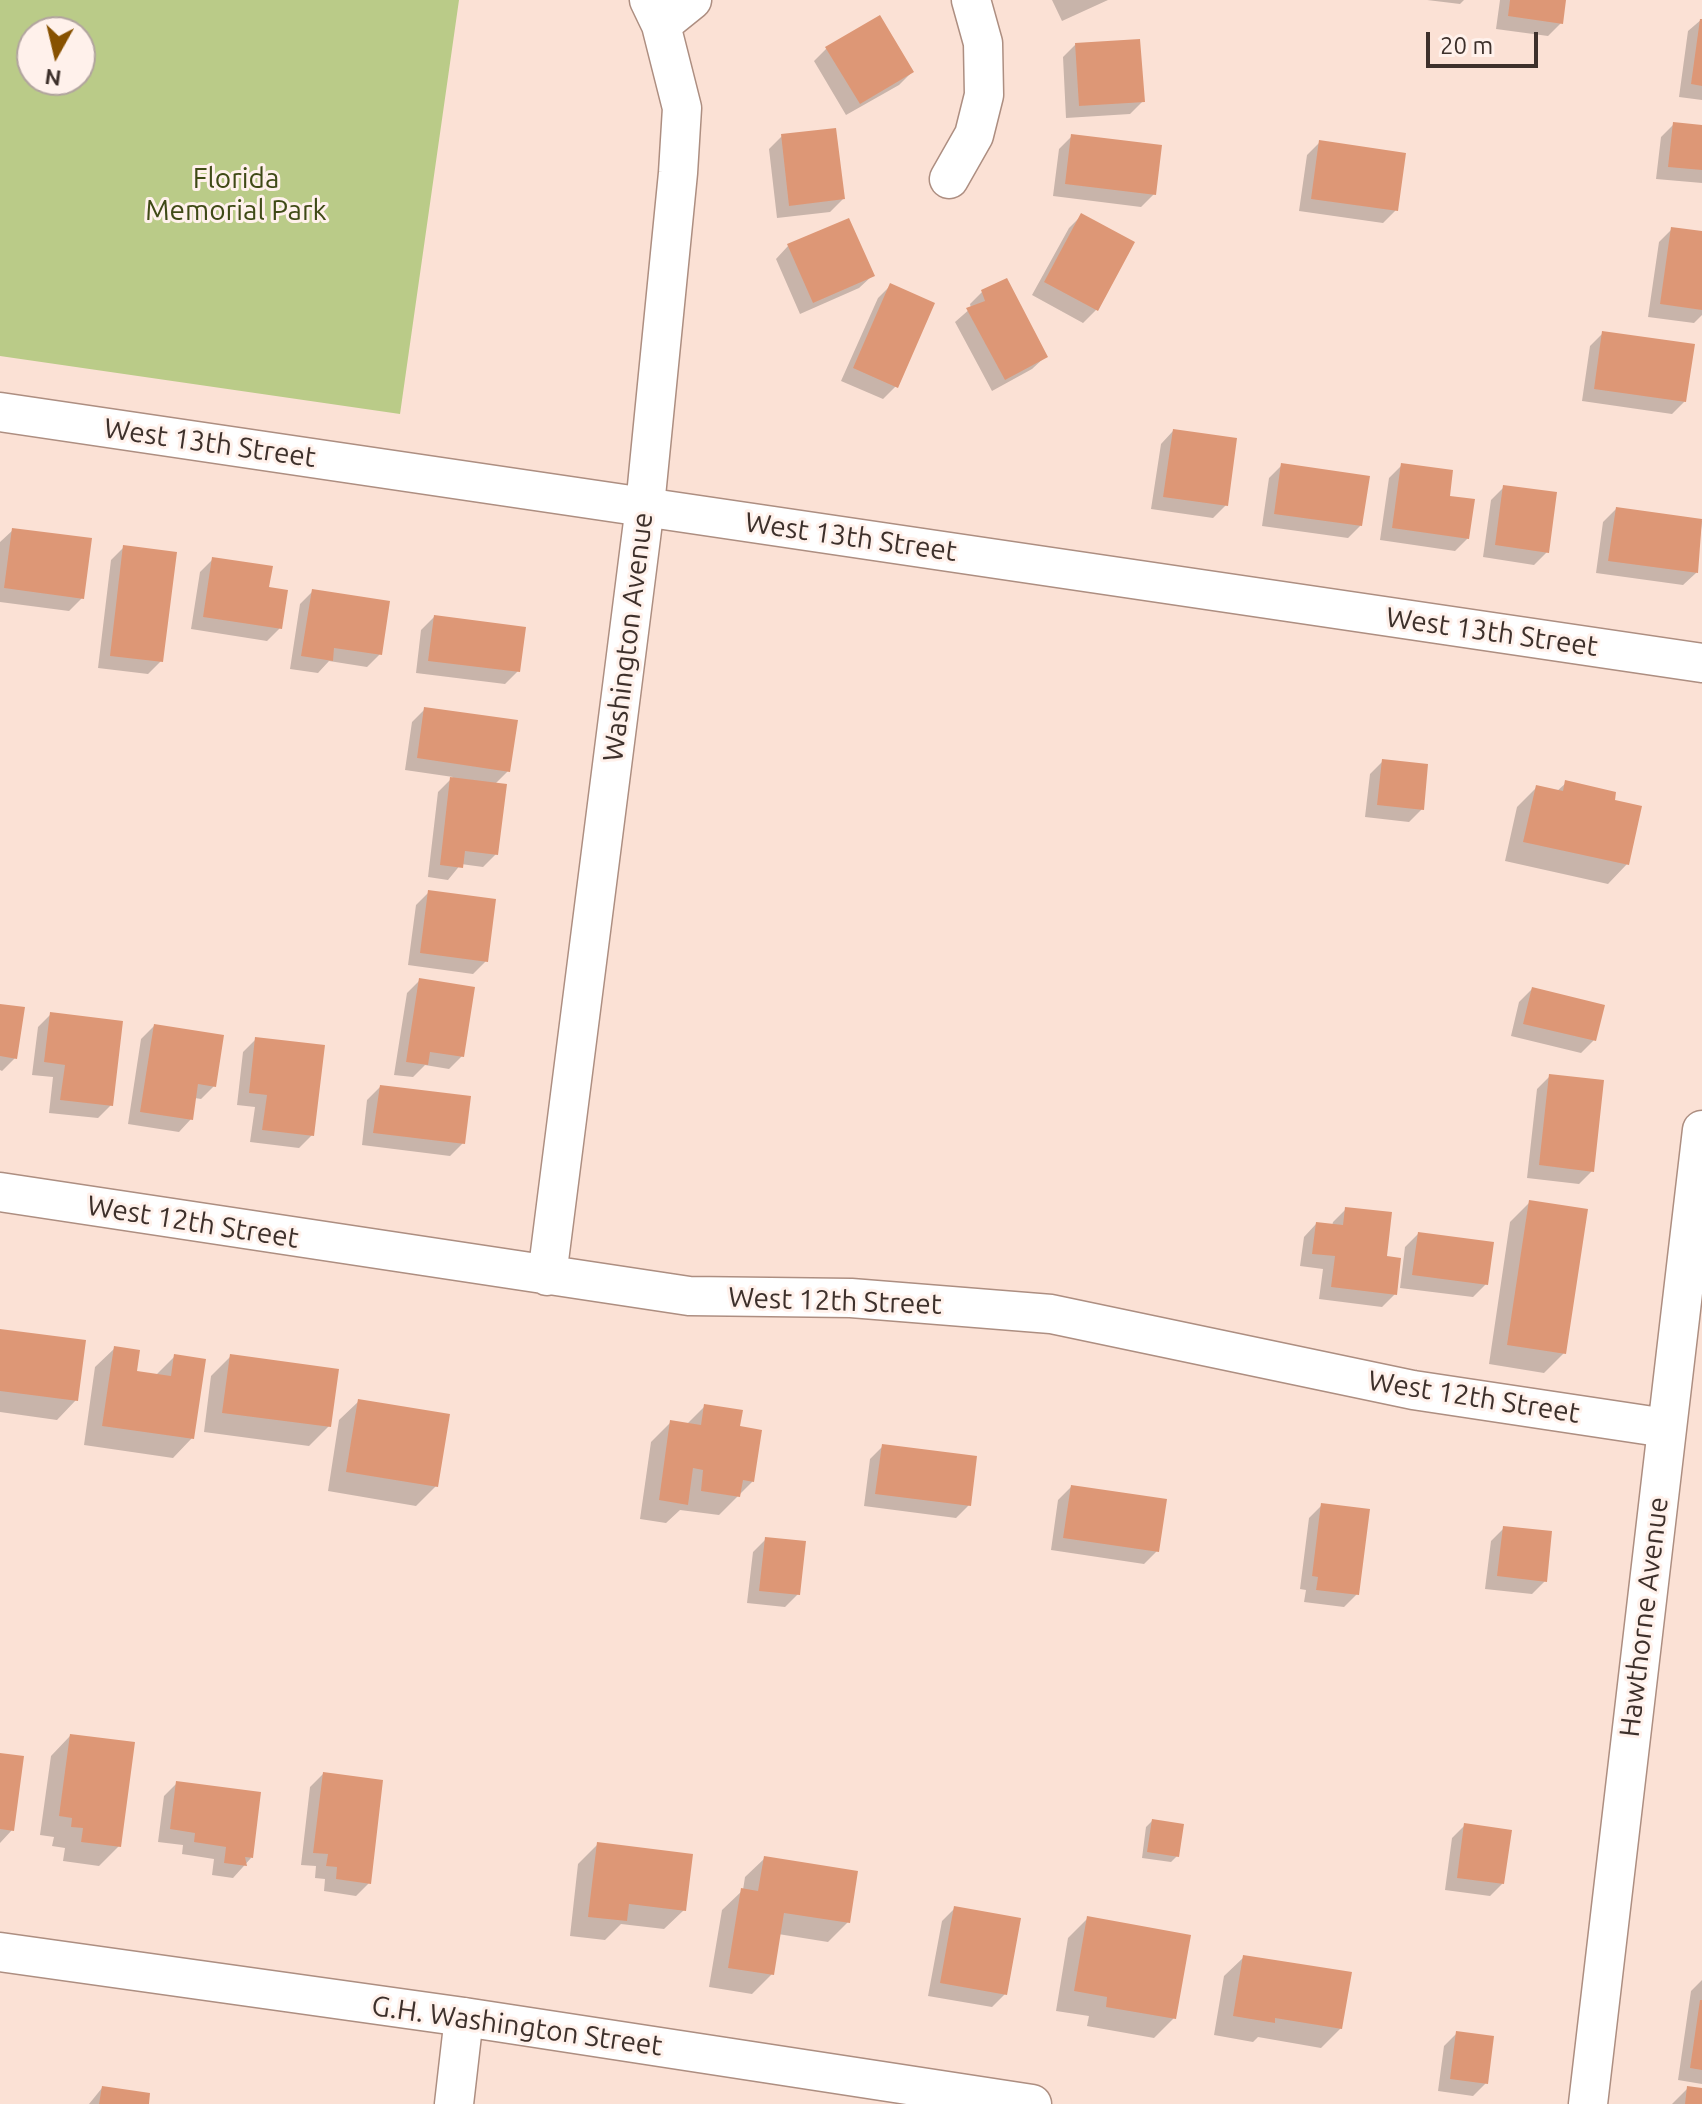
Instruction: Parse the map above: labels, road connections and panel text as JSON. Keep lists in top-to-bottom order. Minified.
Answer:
{"streets":{"street":["West 13th Street","Washington Avenue","West 12th Street","Hawthorne Avenue","G.H. Washington Street"]},"crossings":[["West 13th Street","Washington Avenue"],["Washington Avenue","West 12th Street"],["West 12th Street","Hawthorne Avenue"]],"parks":["Florida Memorial Park"],"scale_bar":"20 m","north":"bottom"}
